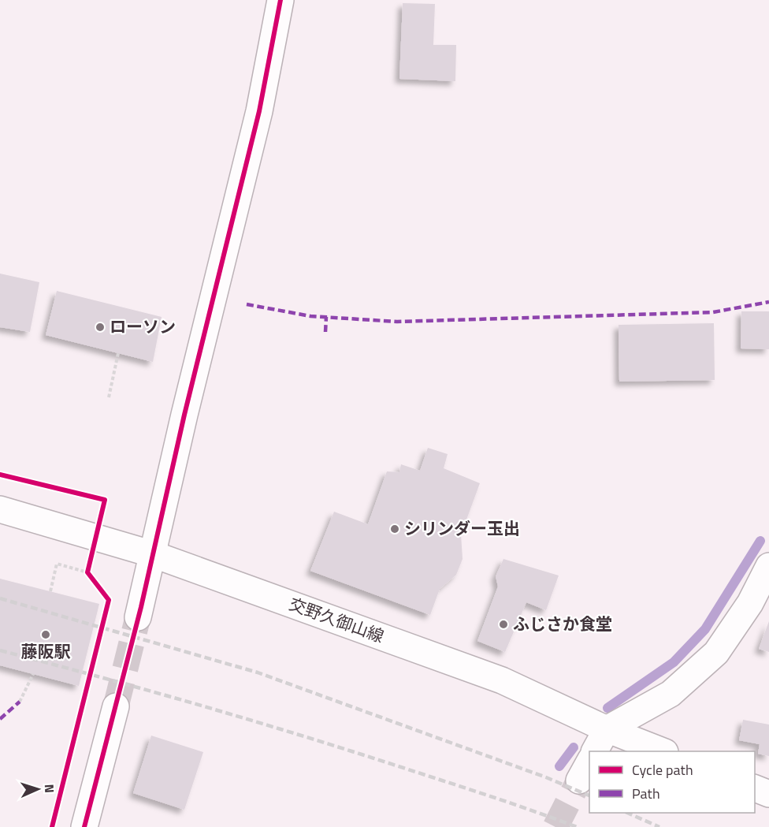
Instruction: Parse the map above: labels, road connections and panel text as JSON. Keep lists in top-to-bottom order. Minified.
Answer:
{"streets":{"street":["交野久御山線"]},"places":["ローソン","シリンダー玉出","ふじさか食堂","藤阪駅"],"legend":["Cycle path","Path"],"north":"right"}
